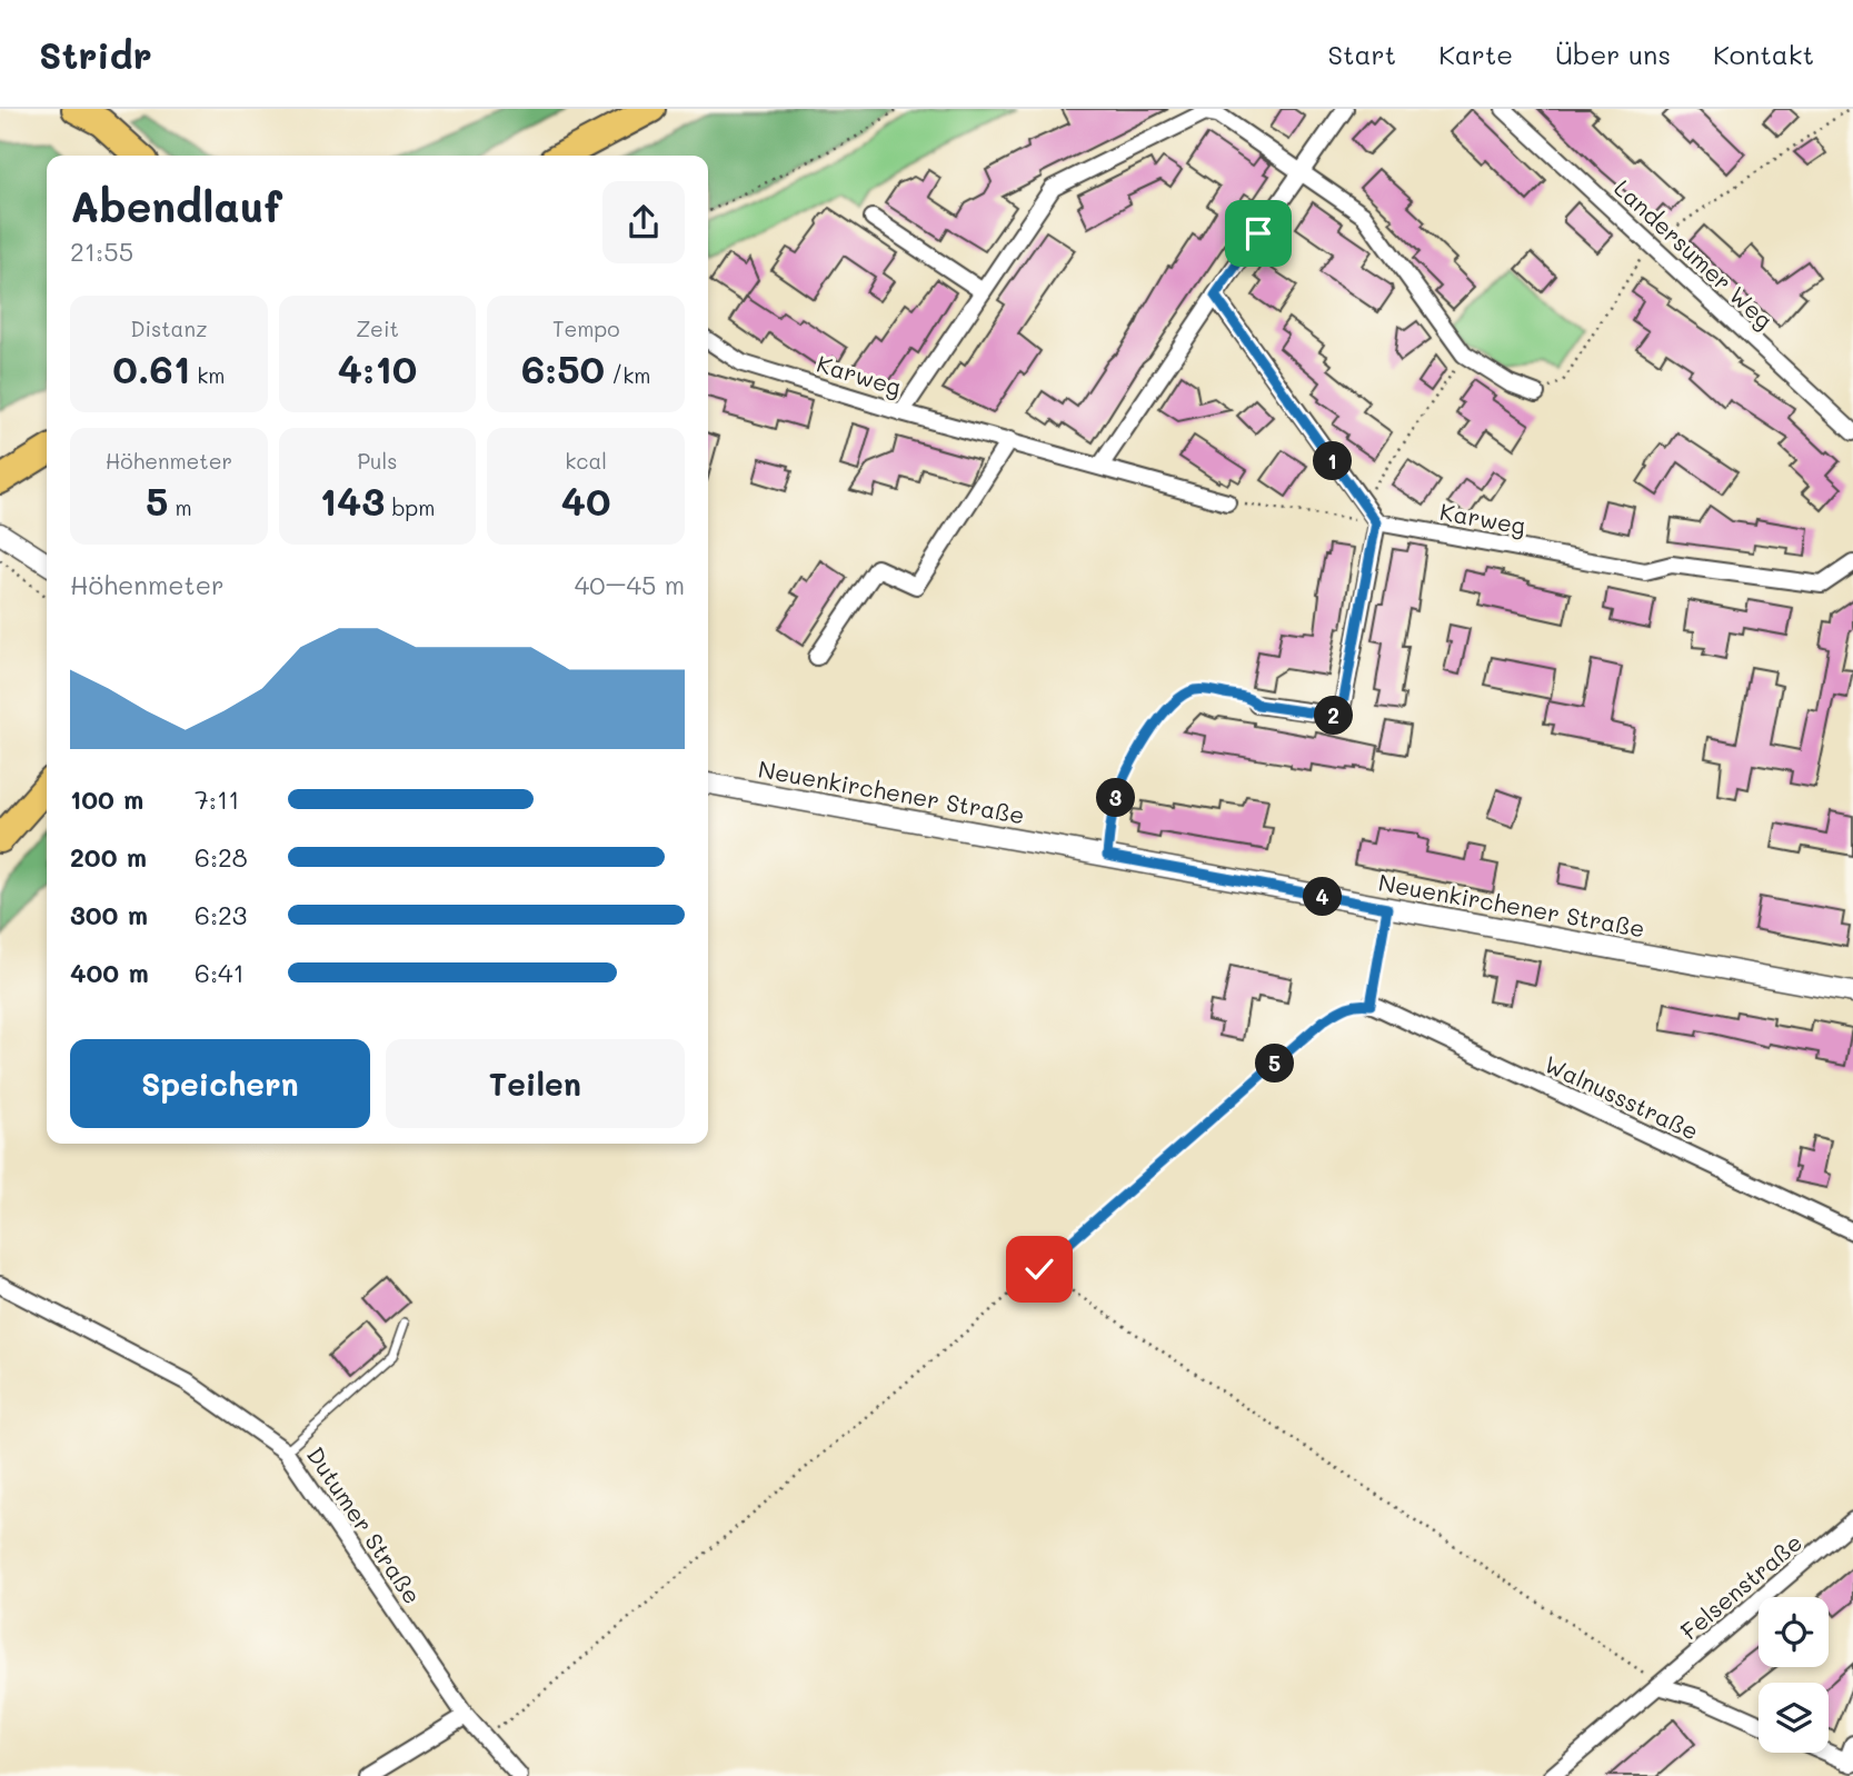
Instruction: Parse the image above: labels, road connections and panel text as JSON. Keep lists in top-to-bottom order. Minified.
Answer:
{"streets":{"street":["Landersumer Weg","Karweg","Neuenkirchener Straße","Walnussstraße","Dutumer Straße","Felsenstraße"]},"page":{"header":"Stridr","nav":["Start","Karte","Über uns","Kontakt"],"heading":["Abendlauf","21:55"],"stats":[["Distanz","0.61 km"],["Zeit","4:10"],["Tempo","6:50 /km"],["Höhenmeter","5 m"],["Puls","143 bpm"],["kcal","40"]],"pins":["1","2","3","4","5"],"chart":["Höhenmeter","40–45 m"],"list":[{"name":"100 m","note":"7:11"},{"name":"200 m","note":"6:28"},{"name":"300 m","note":"6:23"},{"name":"400 m","note":"6:41"}],"buttons":["Speichern","Teilen"]}}
